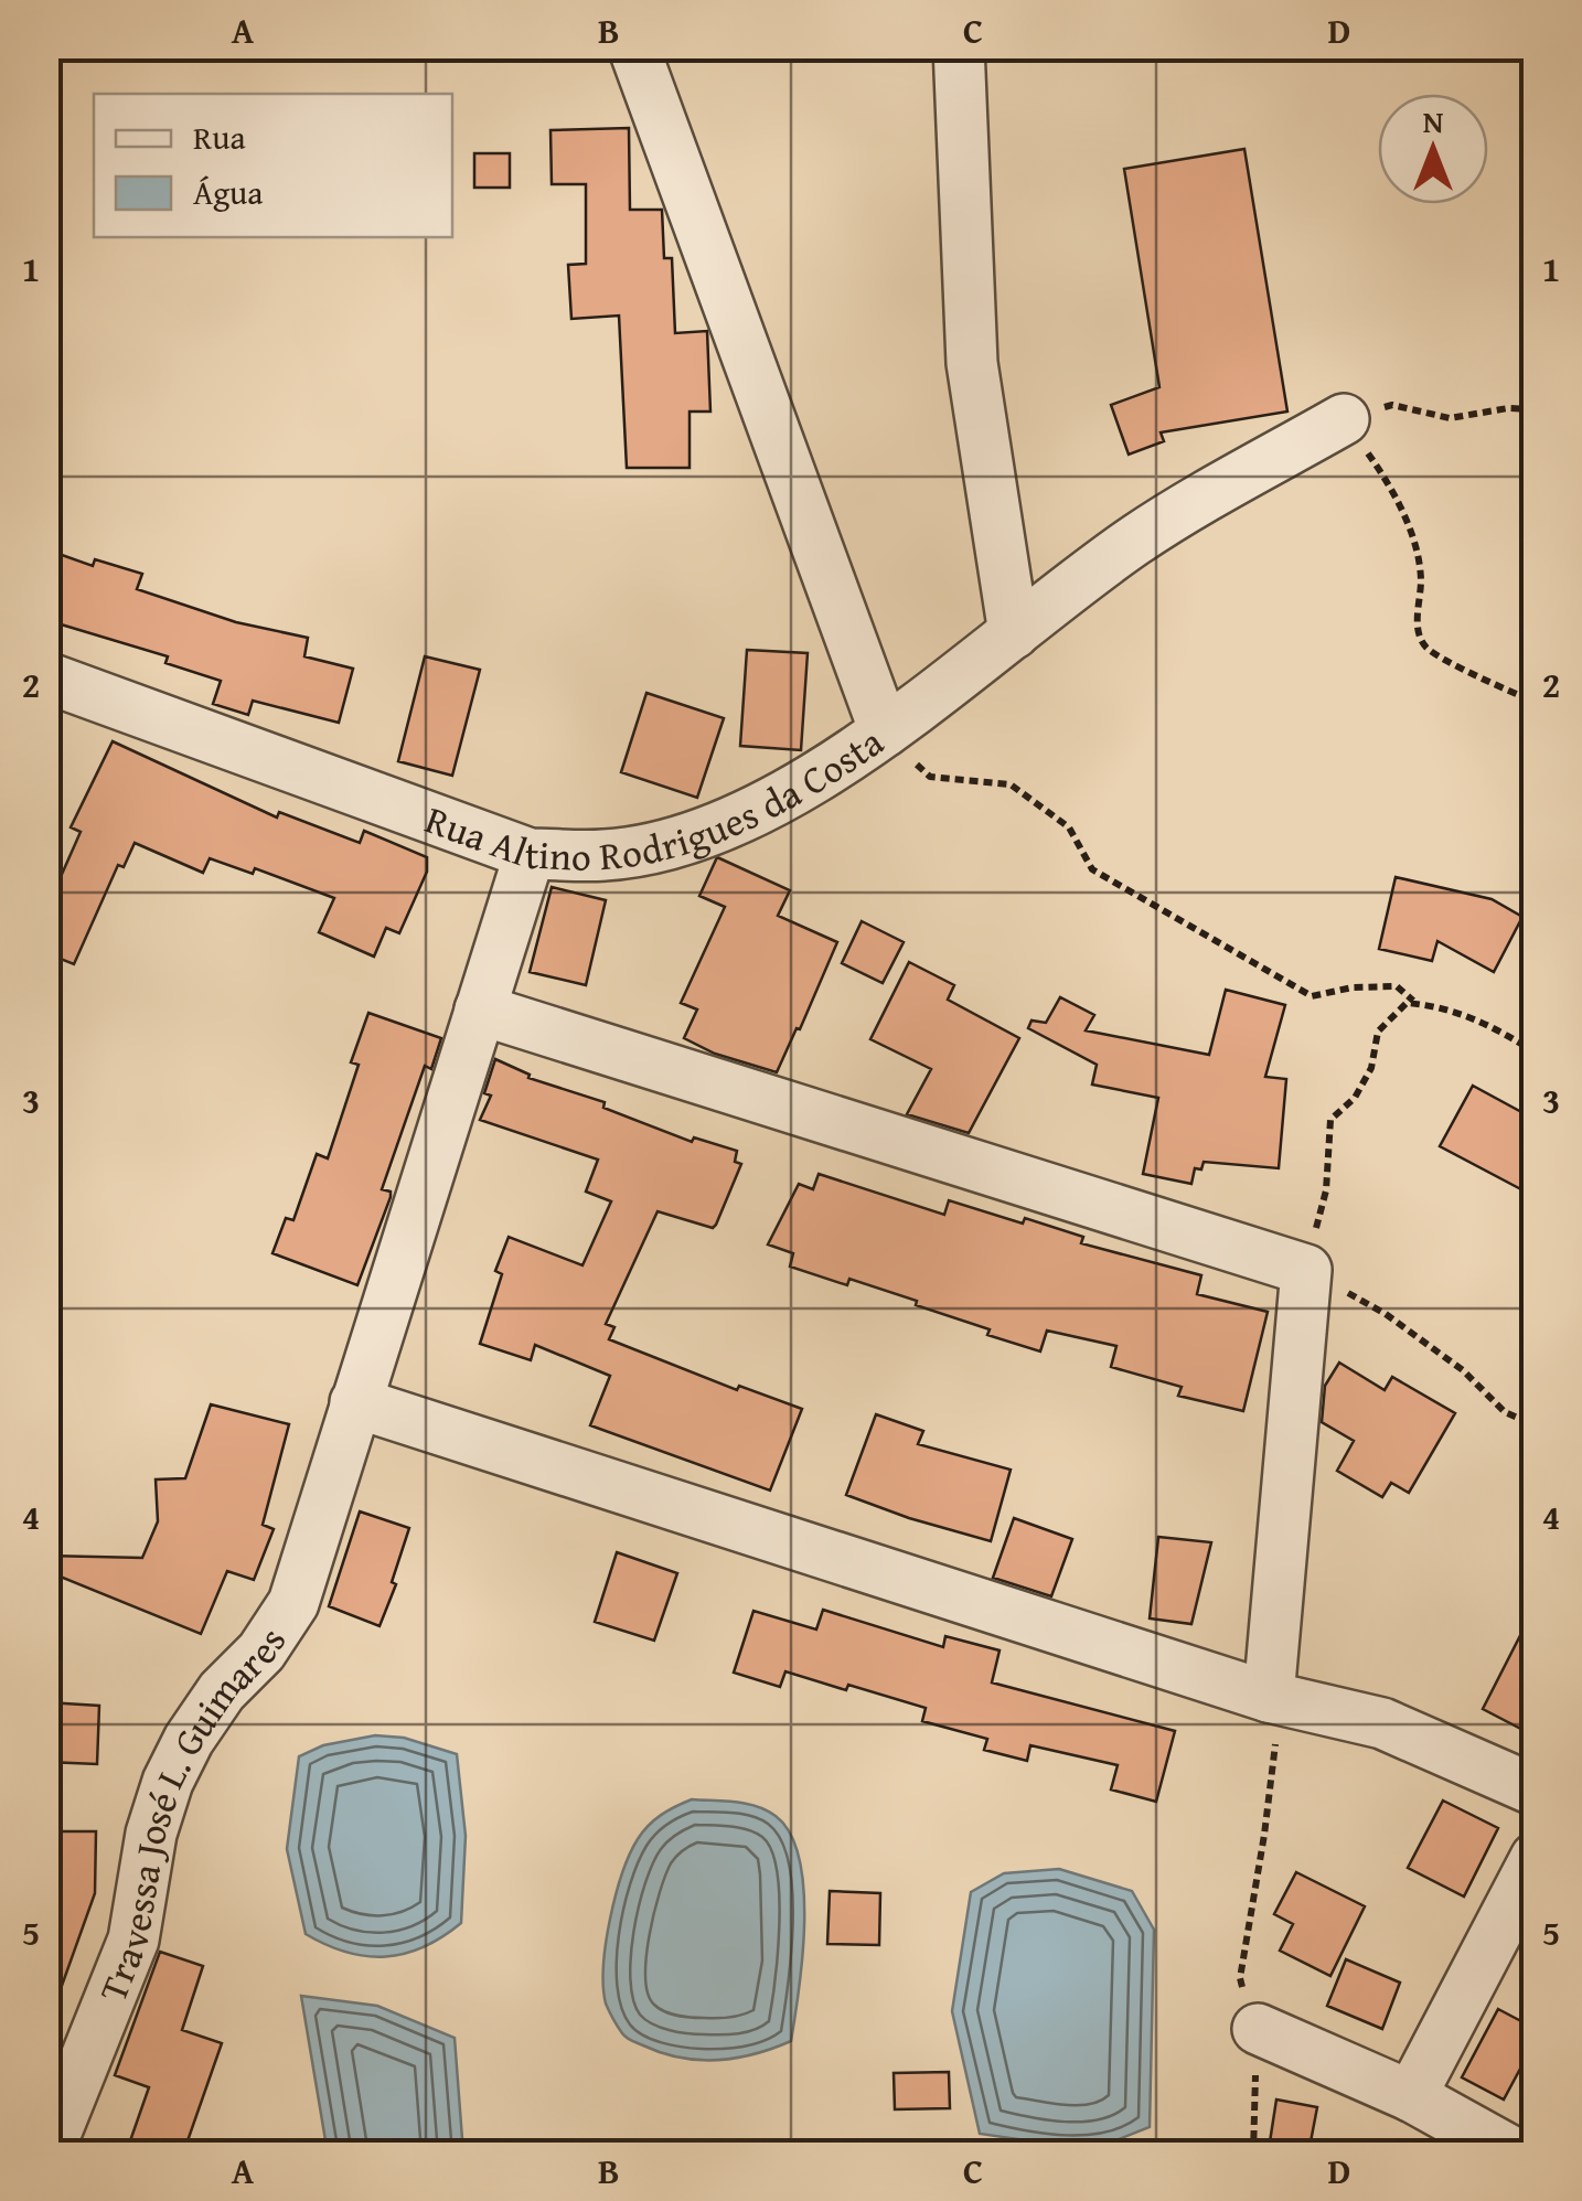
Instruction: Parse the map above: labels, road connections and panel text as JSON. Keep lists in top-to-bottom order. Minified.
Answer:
{"streets":{"street":["Rua Altino Rodrigues da Costa","Travessa José L. Guimares"]},"legend":["Rua","Água"],"north":"top","grid":{"columns":["A","B","C","D"],"rows":["1","2","3","4","5"]}}
